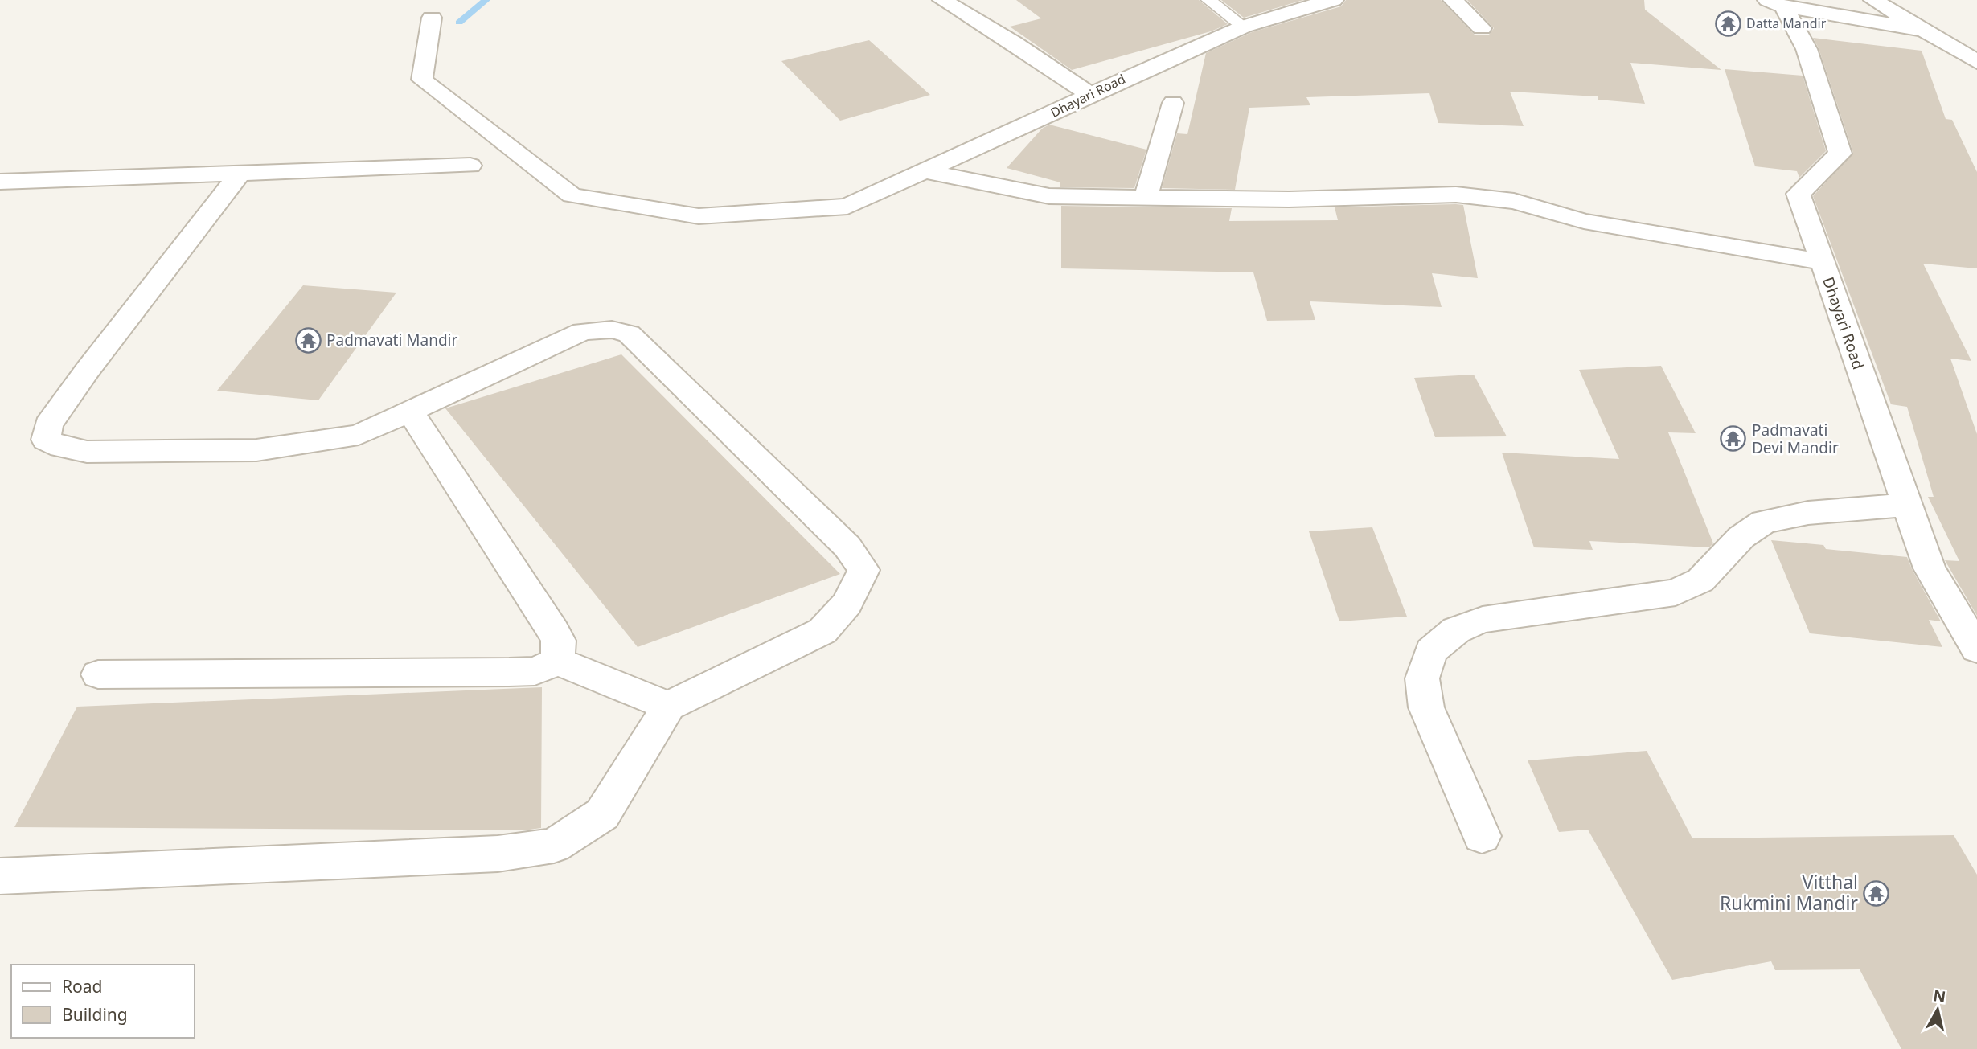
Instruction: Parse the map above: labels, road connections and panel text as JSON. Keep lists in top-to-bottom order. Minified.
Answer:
{"streets":{"street":["Dhayari Road"]},"places":{"temple":["Datta Mandir","Padmavati Mandir","Padmavati Devi Mandir","Vitthal Rukmini Mandir"]},"legend":["Road","Building"],"north":"top"}
